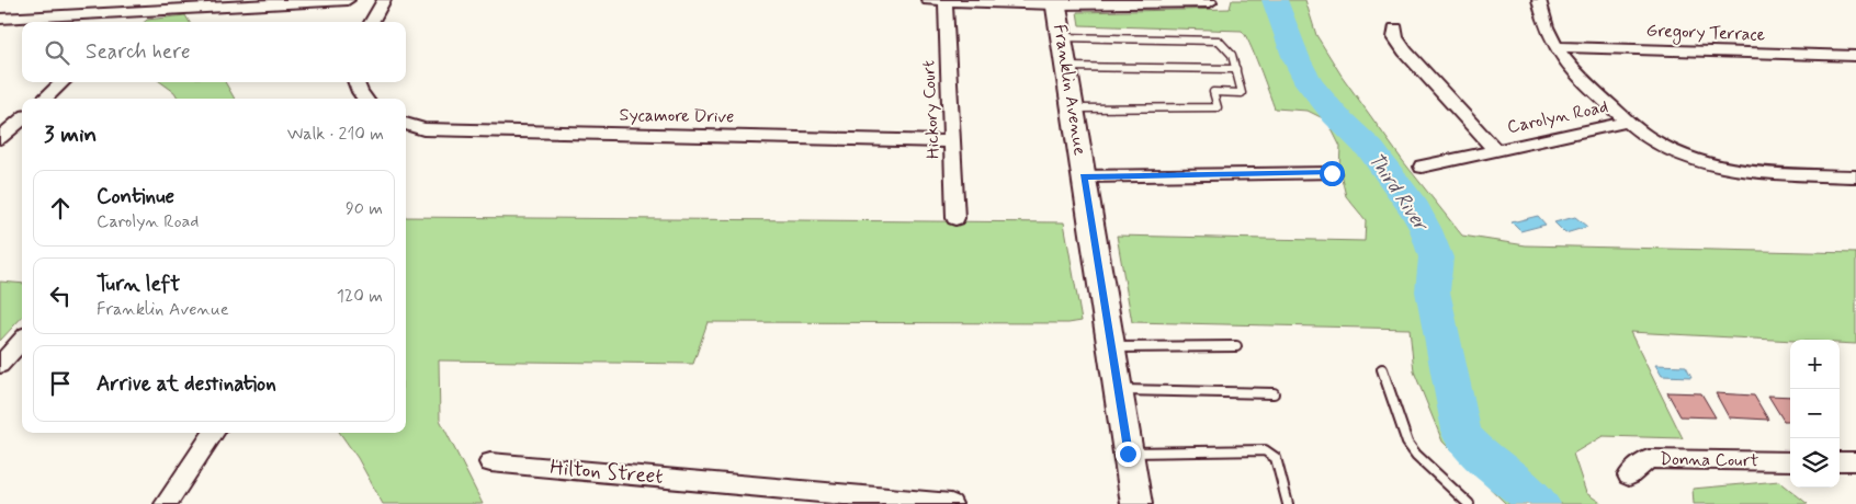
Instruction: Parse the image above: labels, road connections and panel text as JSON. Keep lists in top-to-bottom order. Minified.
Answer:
{"streets":{"main road":["Franklin Avenue"],"street":["Gregory Terrace","Hickory Court","Sycamore Drive","Carolyn Road","Donna Court","Hilton Street"]},"crossings":[["Hickory Court","Sycamore Drive"]],"water":["Third River"],"page":{"search":"Search here","heading":["3 min","Walk · 210 m"],"list":[["Continue","Carolyn Road","90 m"],["Turn left","Franklin Avenue","120 m"],"Arrive at destination"],"map_buttons":["+","−"]}}
